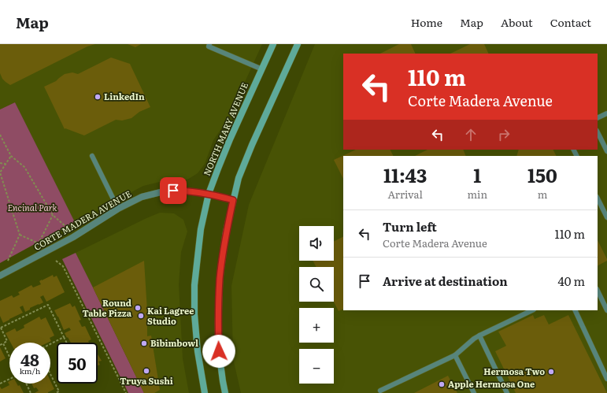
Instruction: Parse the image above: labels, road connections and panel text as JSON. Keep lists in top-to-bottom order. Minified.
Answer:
{"streets":{"main road":["NORTH MARY AVENUE"],"street":["CORTE MADERA AVENUE"]},"crossings":[["NORTH MARY AVENUE","CORTE MADERA AVENUE"]],"parks":["Encinal Park"],"places":["LinkedIn","Round Table Pizza","Kai Lagree Studio","Bibimbowl","Truya Sushi","Hermosa Two","Apple Hermosa One"],"page":{"header":"Map","nav":["Home","Map","About","Contact"],"turn":["110 m","Corte Madera Avenue"],"eta":["11:43","Arrival","1","min","150","m"],"list":[{"name":"Turn left","note":"Corte Madera Avenue","value":"110 m"},{"name":"Arrive at destination","value":"40 m"}],"map_buttons":["+","−"],"speed":"48 km/h","limit":"50"}}
